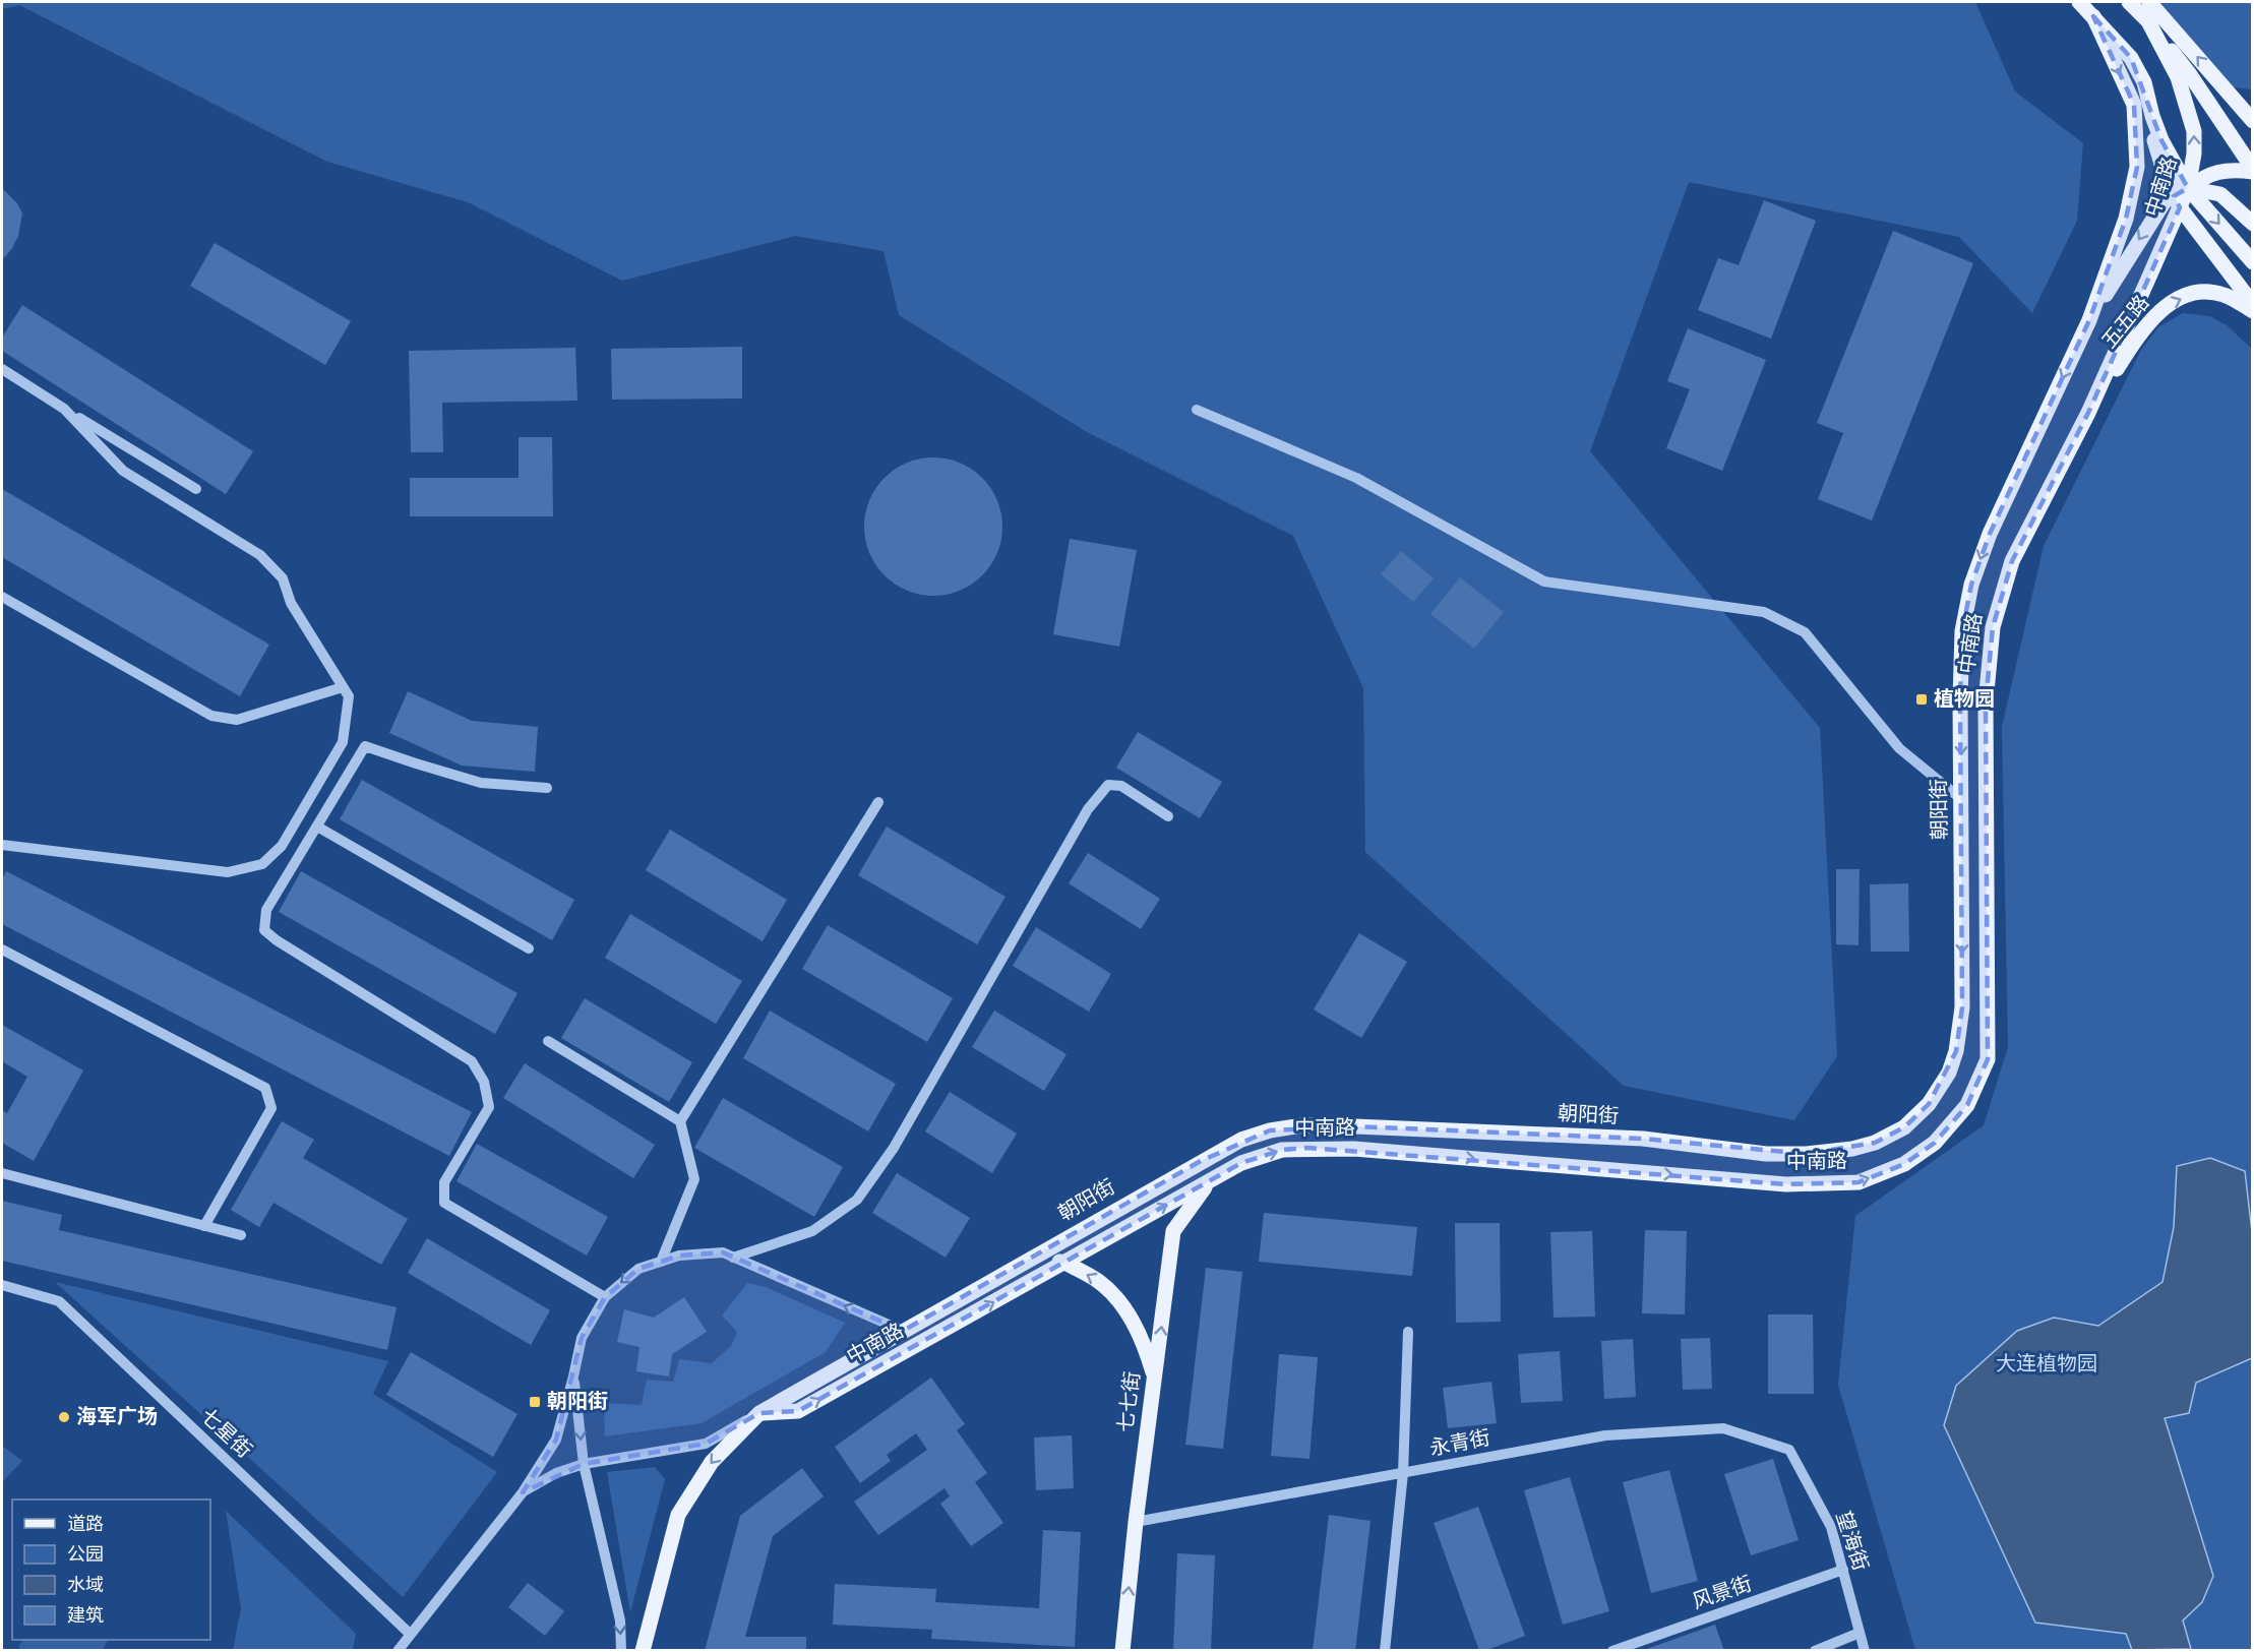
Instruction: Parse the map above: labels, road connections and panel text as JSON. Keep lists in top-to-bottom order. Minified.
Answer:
{"streets":{"main road":["中南路","五五路","朝阳街","七七街"],"street":["七星街","永青街","望海街","风景街"]},"crossings":[["中南路","五五路"],["中南路","朝阳街"],["中南路","七七街"],["七七街","永青街"],["永青街","望海街"],["望海街","风景街"]],"one_way":["朝阳街","七七街"],"parks":["大连植物园"],"places":{"transit":["植物园","朝阳街"],"other":["海军广场"]},"legend":["道路","公园","水域","建筑"]}
